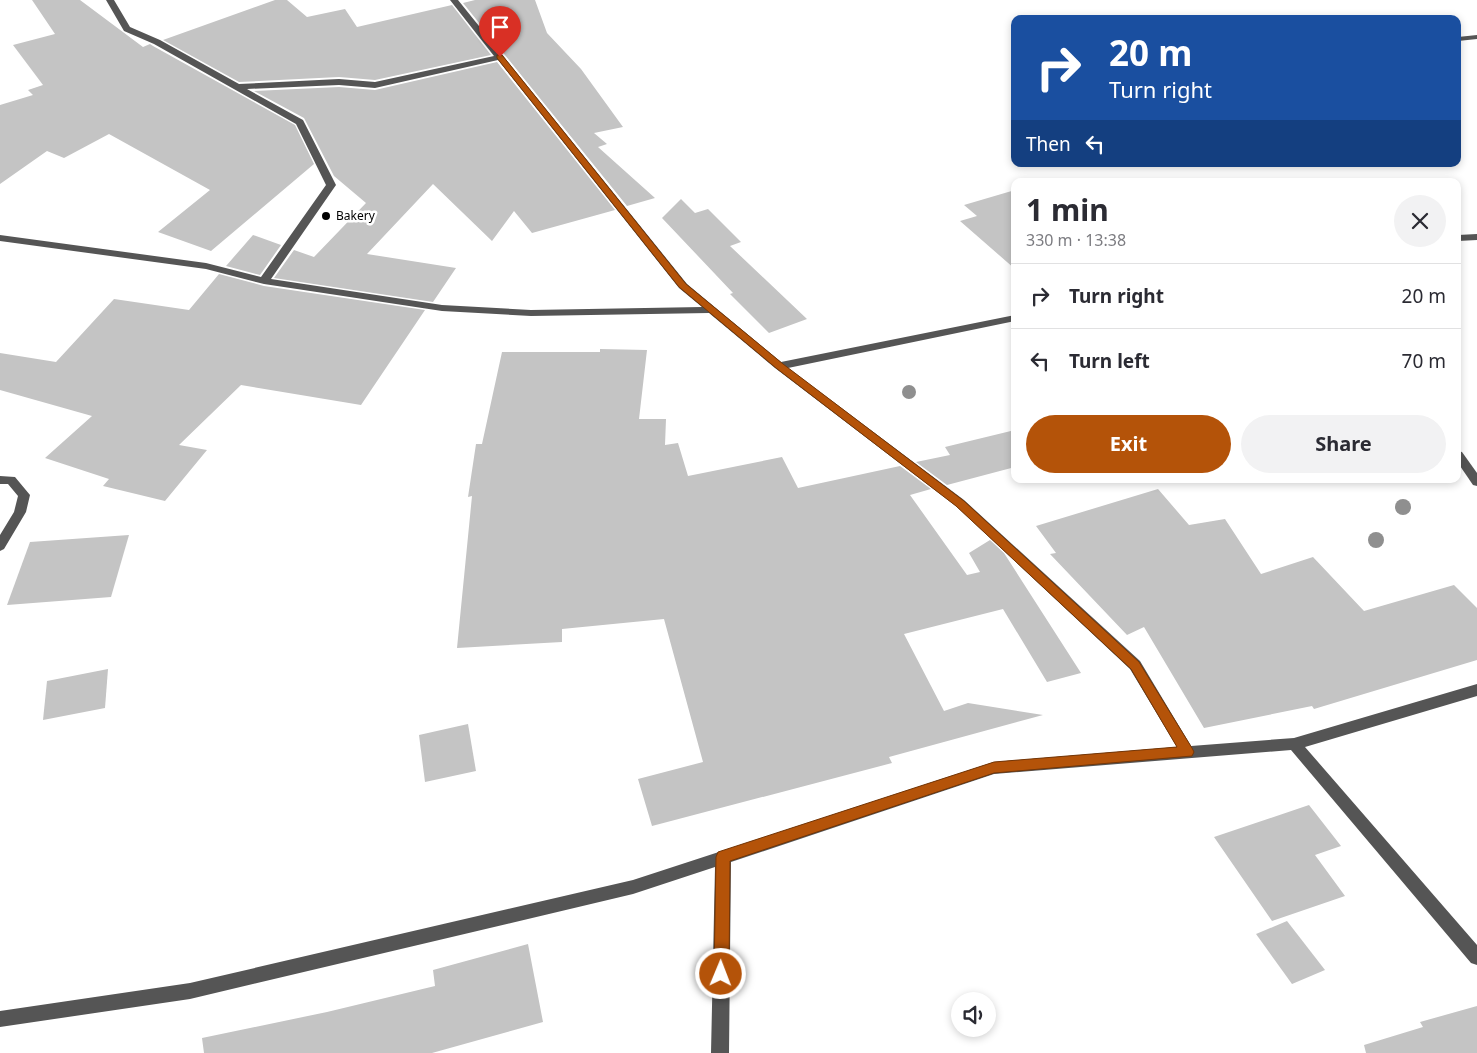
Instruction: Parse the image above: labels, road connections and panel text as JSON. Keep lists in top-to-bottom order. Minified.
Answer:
{"places":["Bakery"],"page":{"turn":["20 m","Turn right"],"then":"Then","heading":["1 min","330 m · 13:38"],"list":[{"name":"Turn right","value":"20 m"},{"name":"Turn left","value":"70 m"}],"buttons":["Exit","Share"]}}
